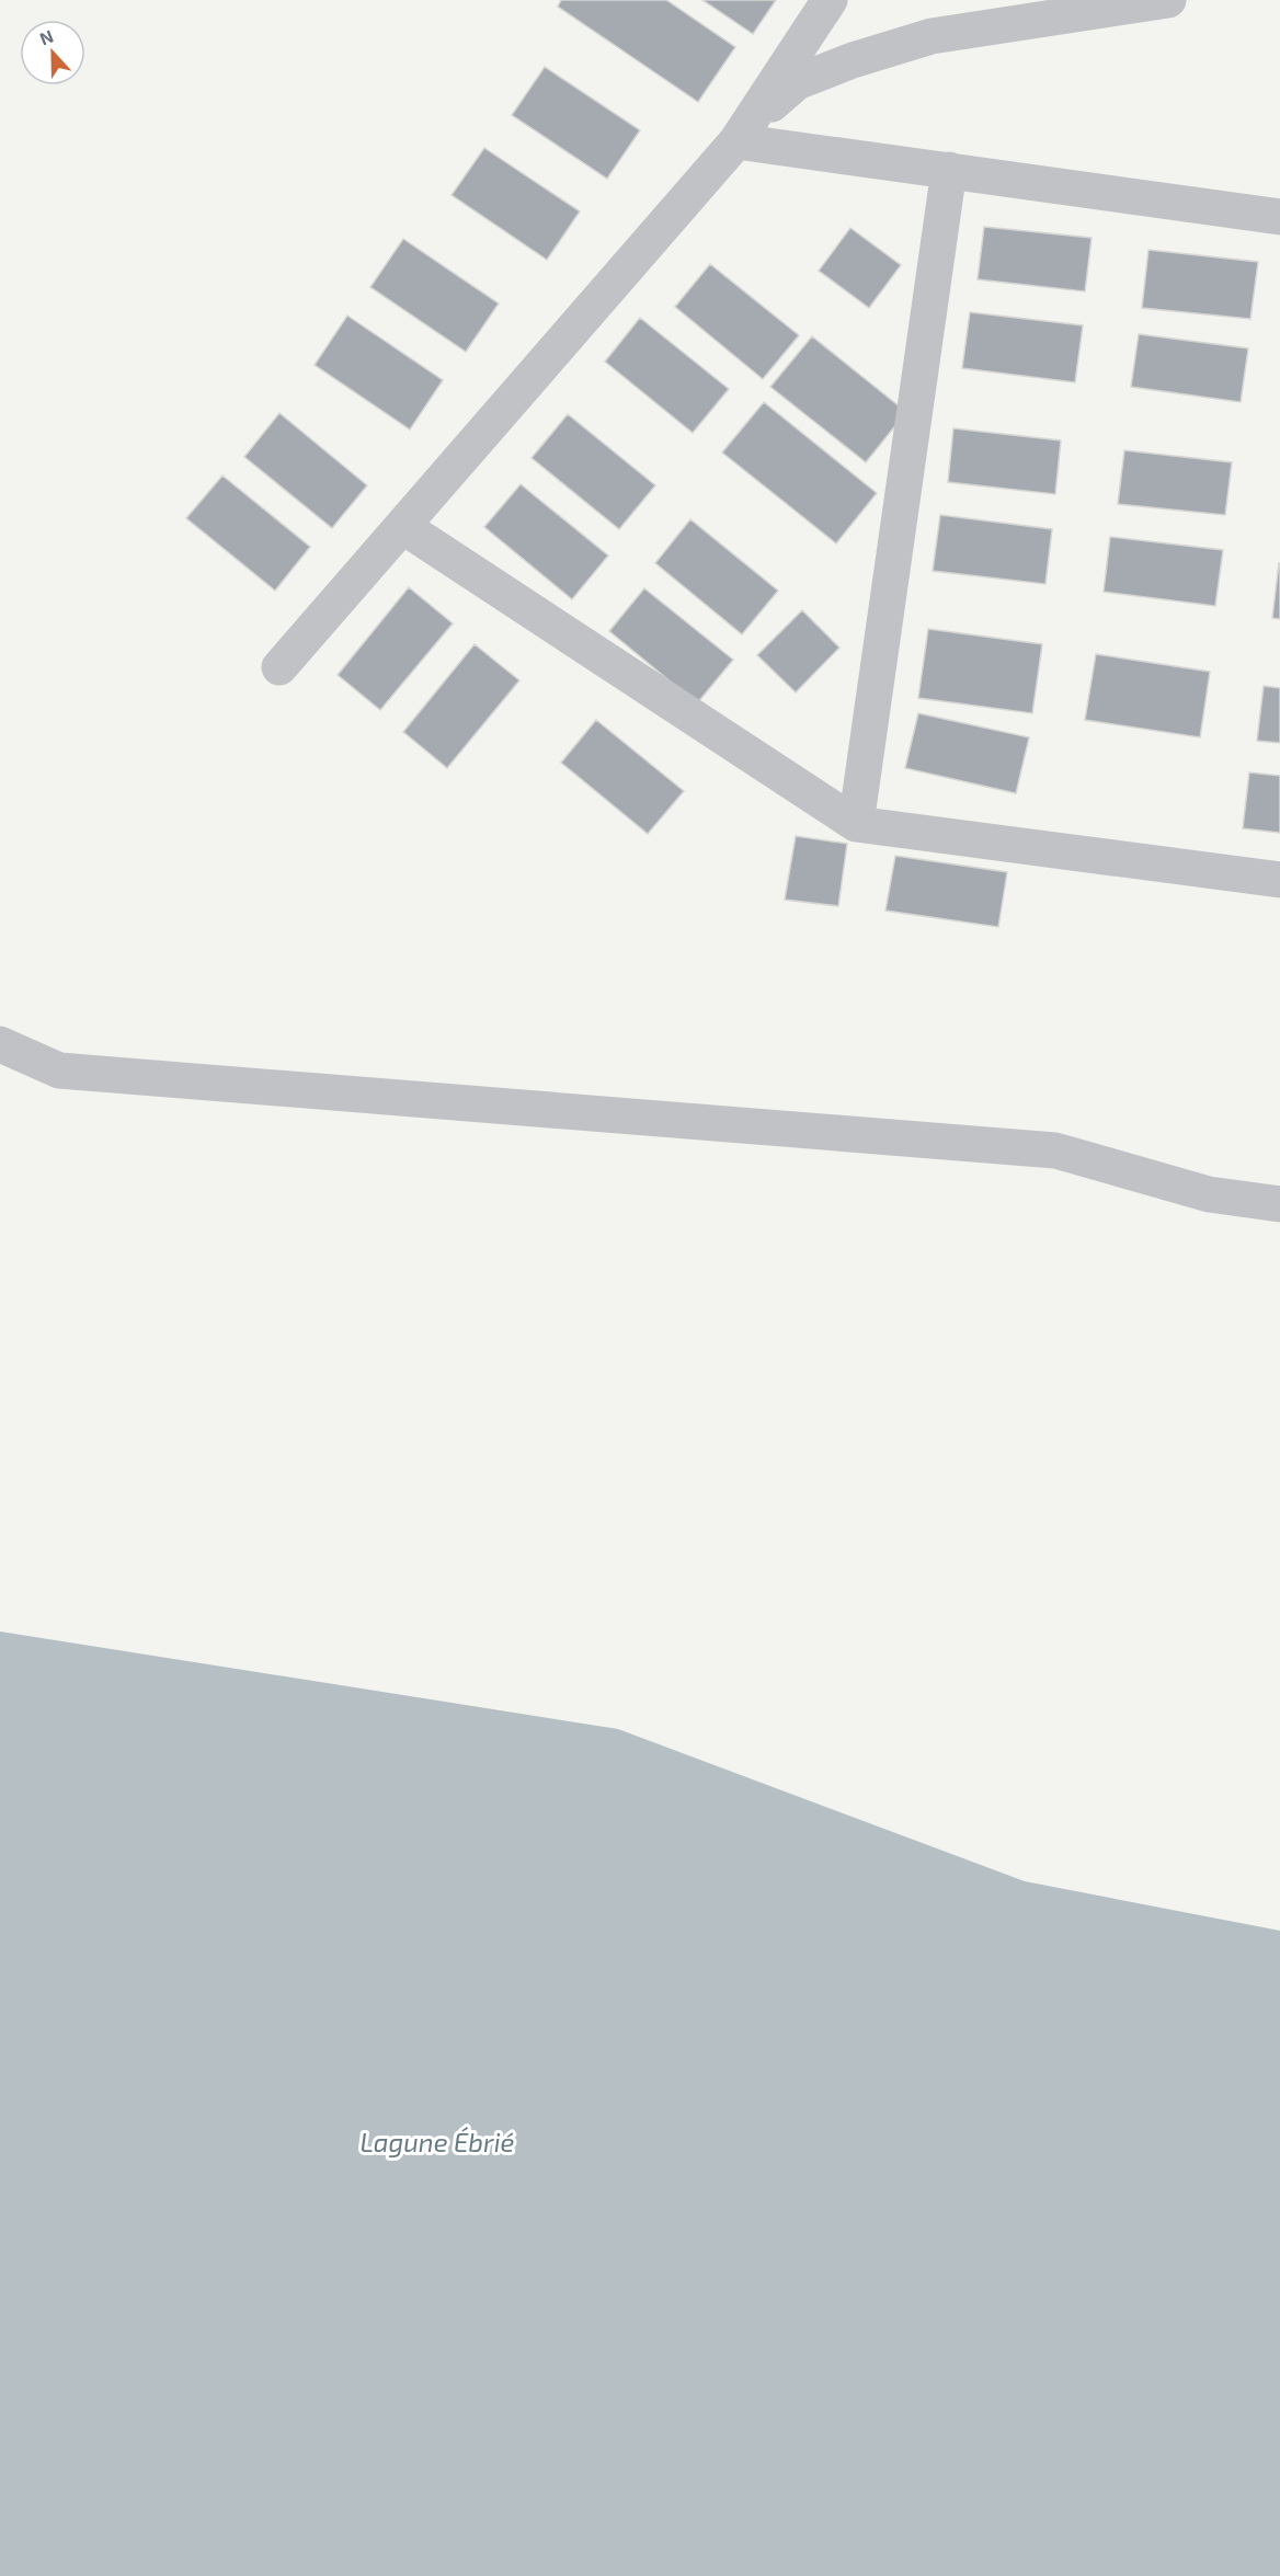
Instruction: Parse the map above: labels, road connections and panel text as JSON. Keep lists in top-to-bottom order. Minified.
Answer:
{"water":["Lagune Ébrié"],"north":"top"}
